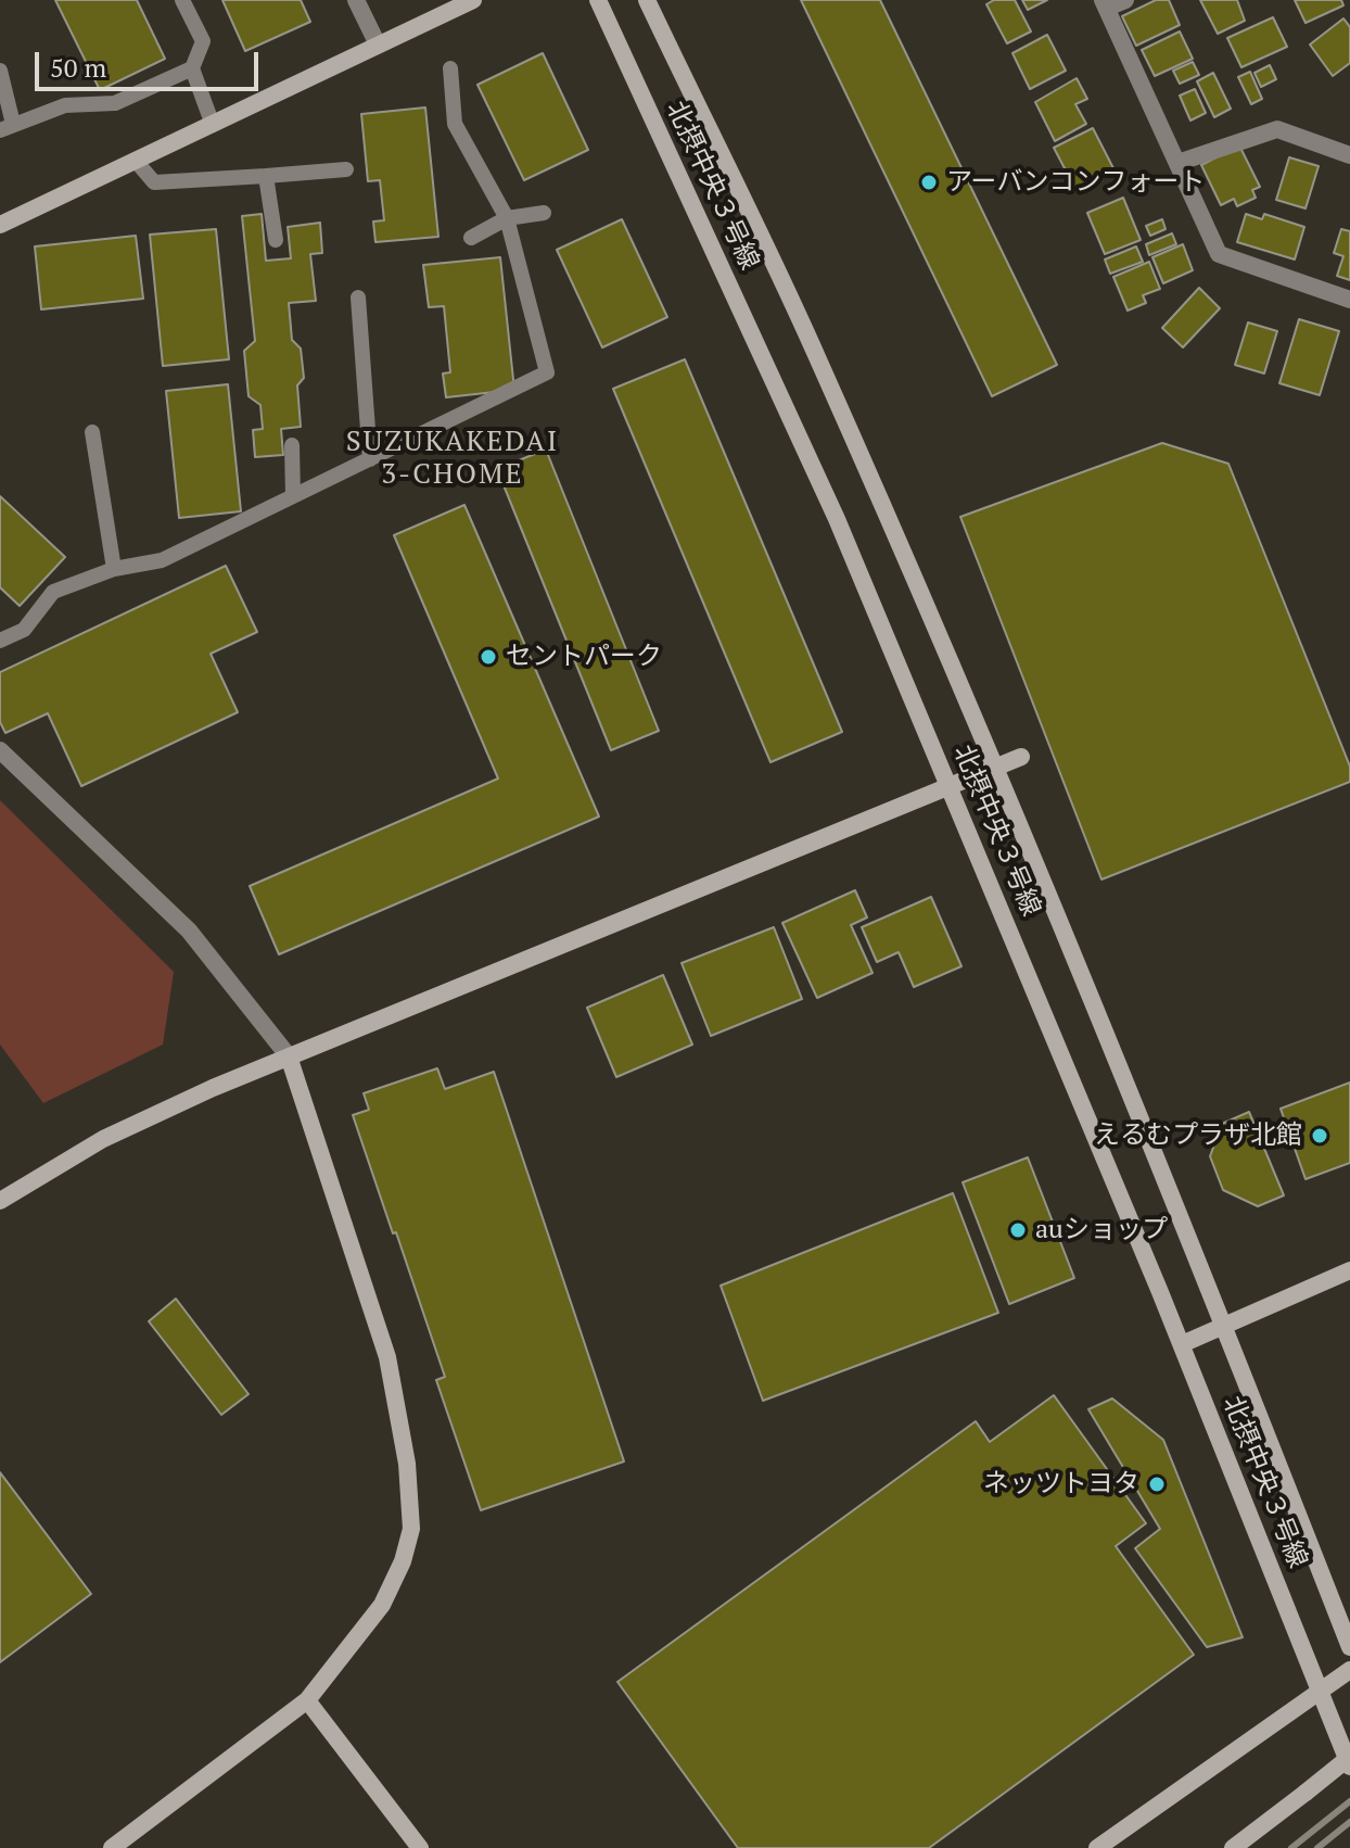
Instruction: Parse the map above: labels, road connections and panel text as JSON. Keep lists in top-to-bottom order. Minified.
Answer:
{"streets":{"street":["北摂中央３号線"]},"districts":["SUZUKAKEDAI 3-CHOME"],"places":["アーバンコンフォート","セントパーク","えるむプラザ北館","auショップ","ネッツトヨタ"],"scale_bar":"50 m"}
